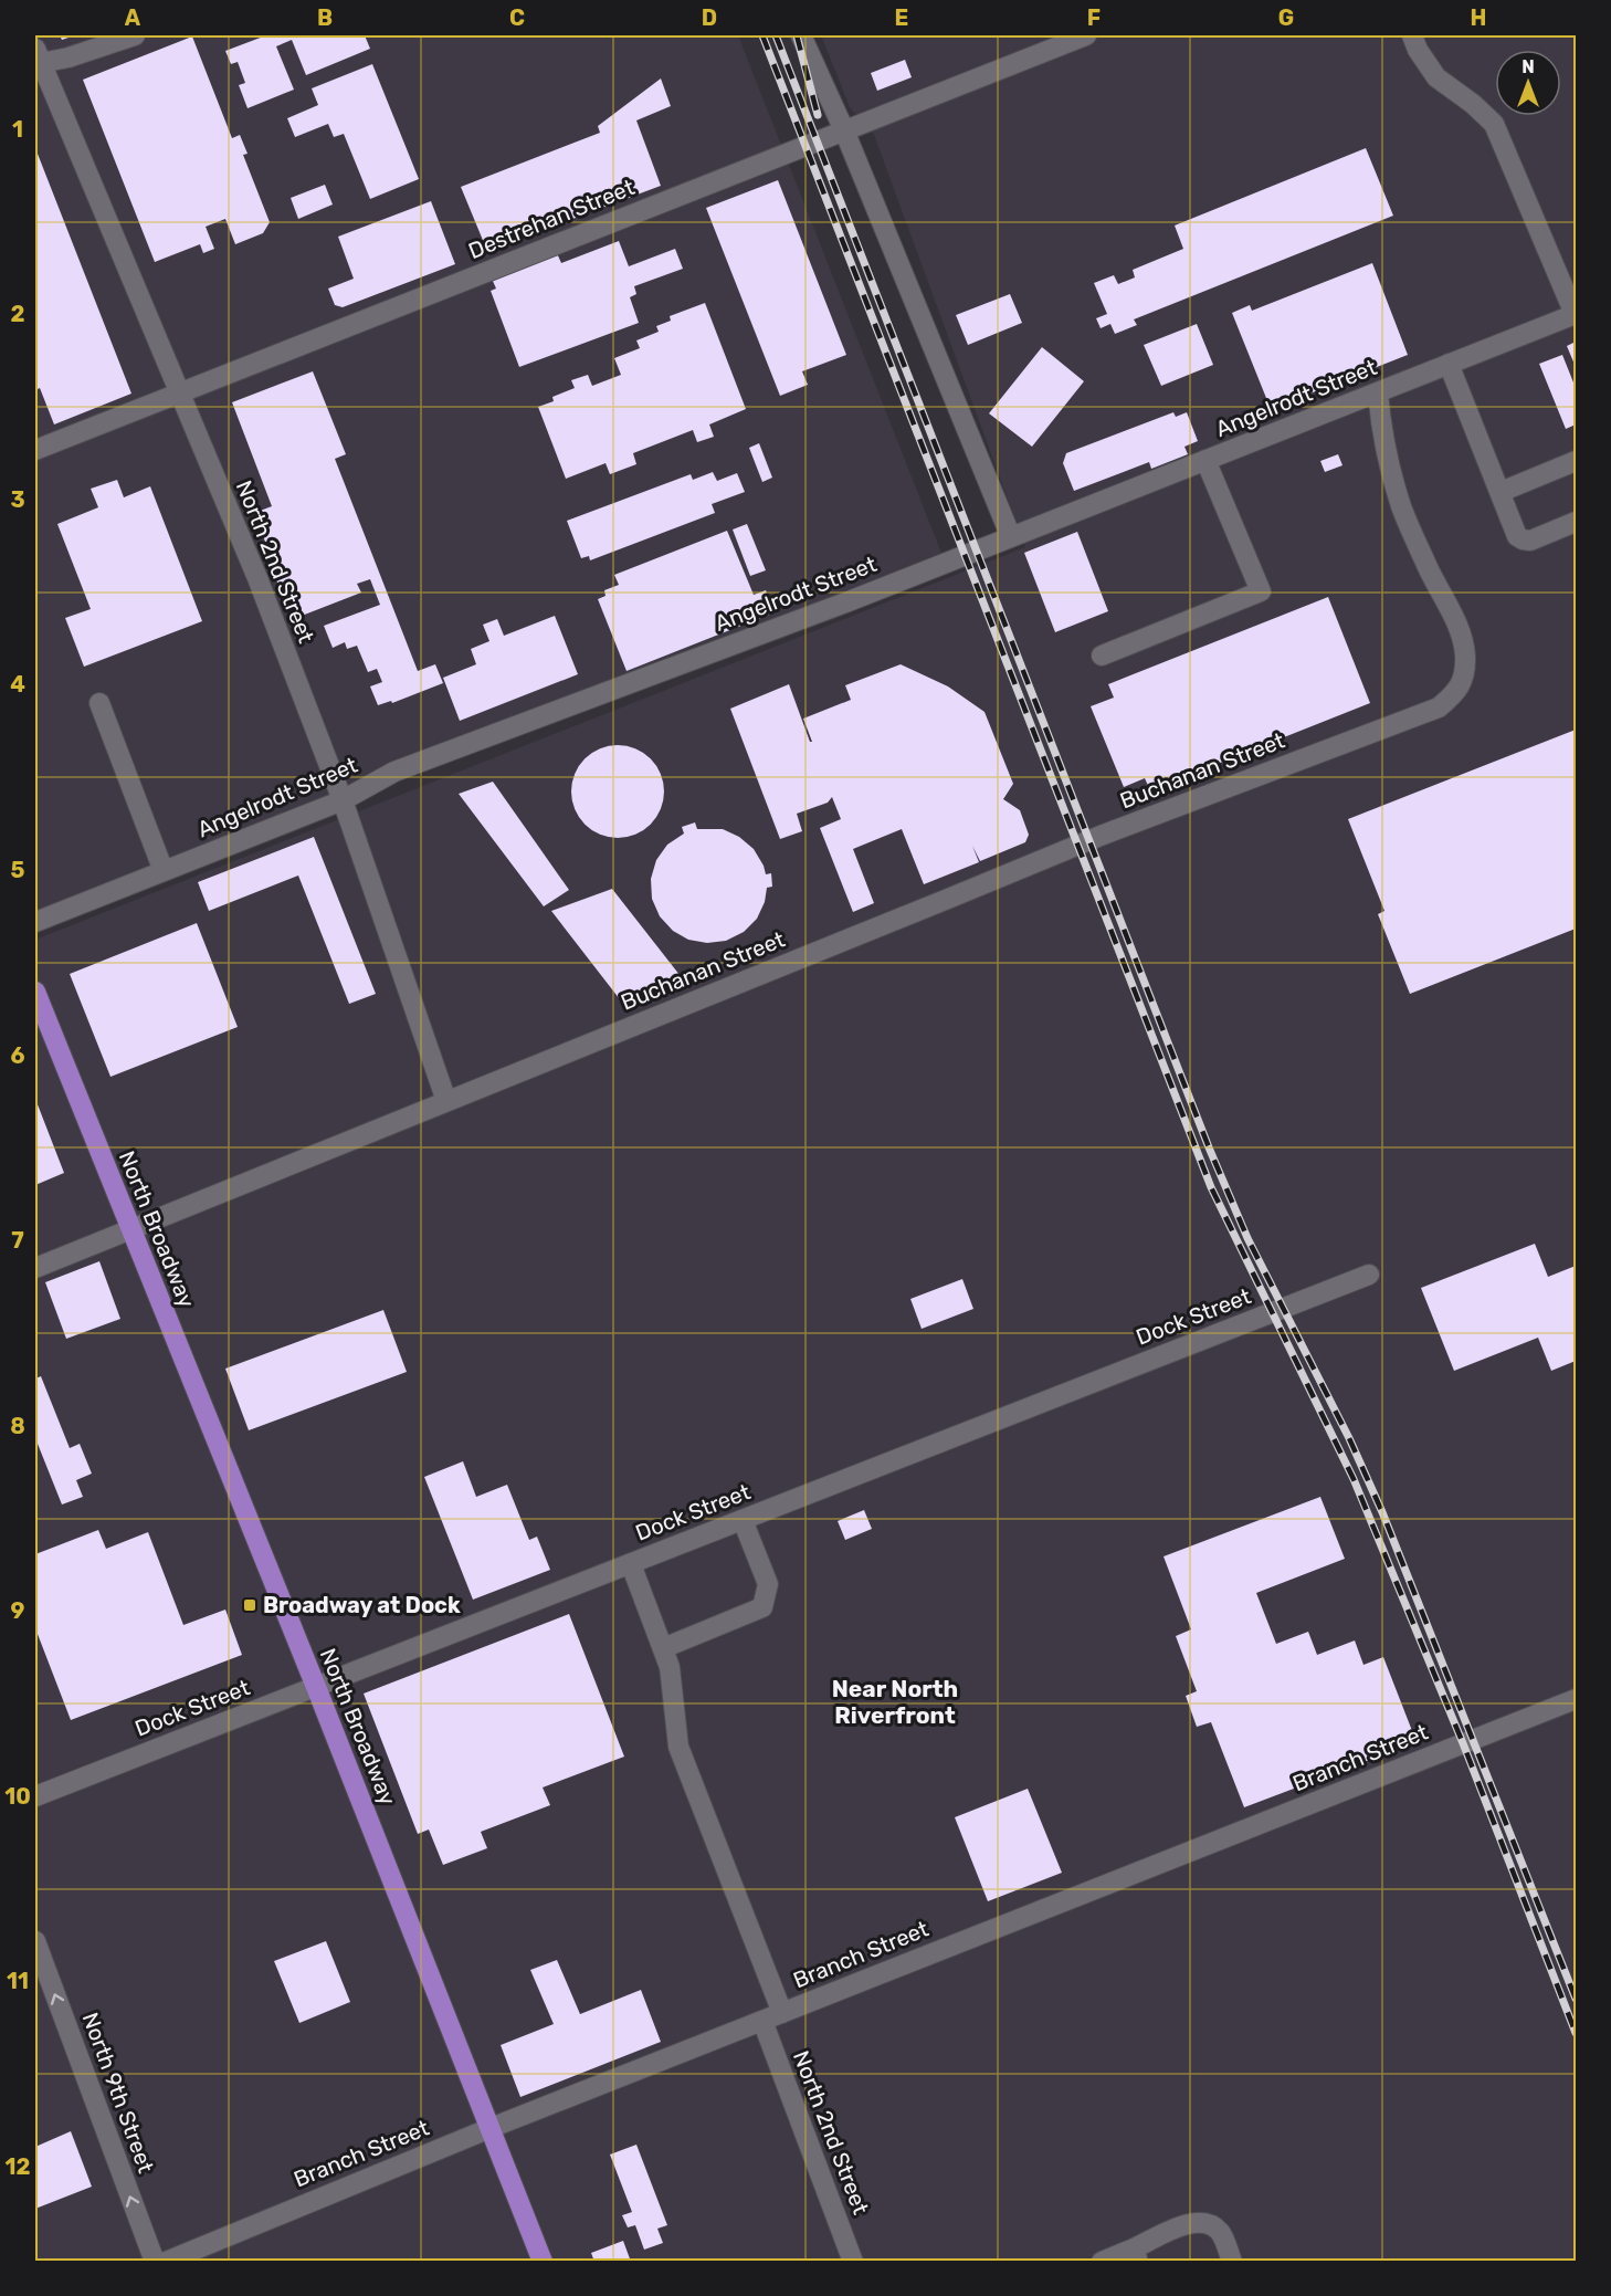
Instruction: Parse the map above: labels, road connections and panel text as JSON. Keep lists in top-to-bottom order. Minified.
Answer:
{"streets":{"main road":["North Broadway"],"street":["Destrehan Street","Angelrodt Street","North 2nd Street","Buchanan Street","Dock Street","Branch Street","North 9th Street"]},"crossings":[["Destrehan Street","North 2nd Street"],["Angelrodt Street","North 2nd Street"],["Angelrodt Street","Buchanan Street"],["North 2nd Street","Buchanan Street"],["North 2nd Street","Branch Street"],["Buchanan Street","North Broadway"],["North Broadway","Dock Street"],["North Broadway","Branch Street"]],"one_way":["North 9th Street"],"districts":["Near North Riverfront"],"places":{"transit":["Broadway at Dock"]},"north":"top","grid":{"columns":["A","B","C","D","E","F","G","H"],"rows":["1","2","3","4","5","6","7","8","9","10","11","12"]}}
